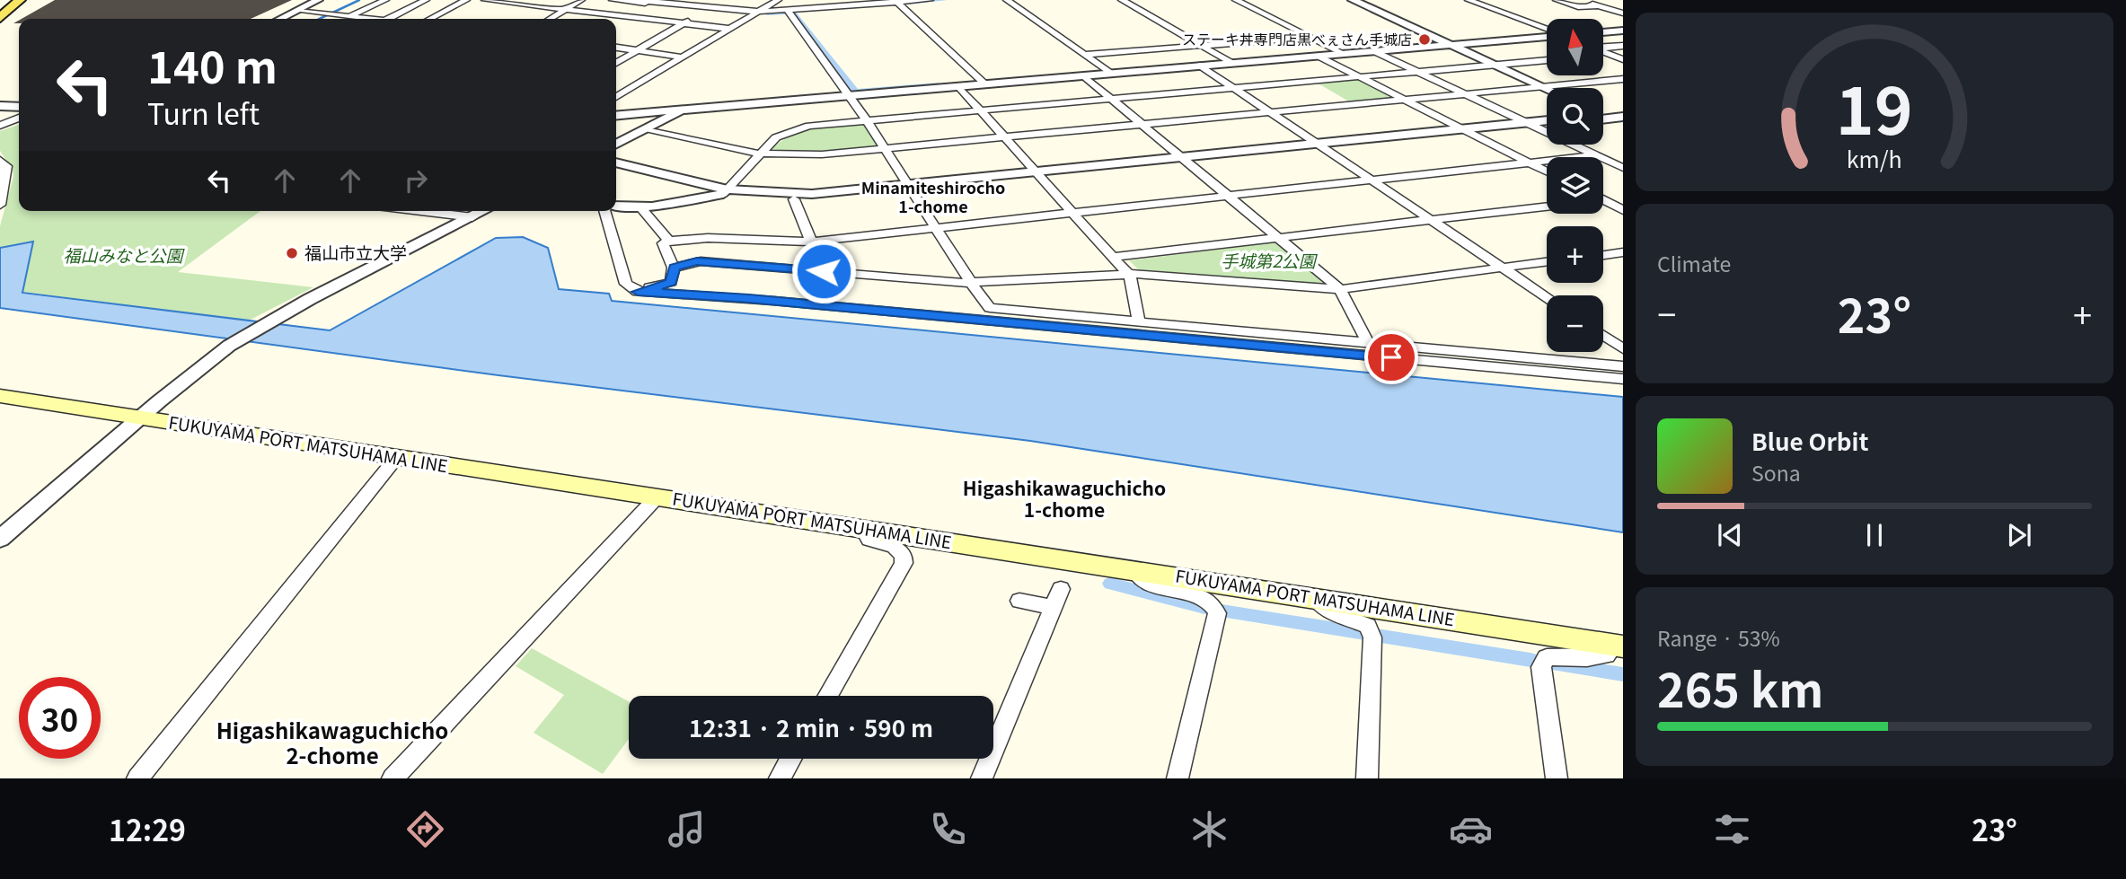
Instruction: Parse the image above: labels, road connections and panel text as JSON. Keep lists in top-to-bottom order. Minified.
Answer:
{"streets":{"main road":["FUKUYAMA PORT MATSUHAMA LINE"]},"districts":["Minamiteshirocho 1-chome","Higashikawaguchicho 1-chome","Higashikawaguchicho 2-chome"],"parks":["福山みなと公園","手城第2公園"],"places":["ステーキ丼専門店黒べぇさん手城店","福山市立大学"],"north":"top","page":{"map_buttons":["+","−"],"turn":["140 m","Turn left"],"tile":["Climate",["Range · 53%","265 km"]],"heat":["−","23°","+"],"song":["Blue Orbit","Sona"],"limit":"30","trip":"12:31 · 2 min · 590 m","tabs":["12:29","23°"],"gauge":["19","km/h"]}}
